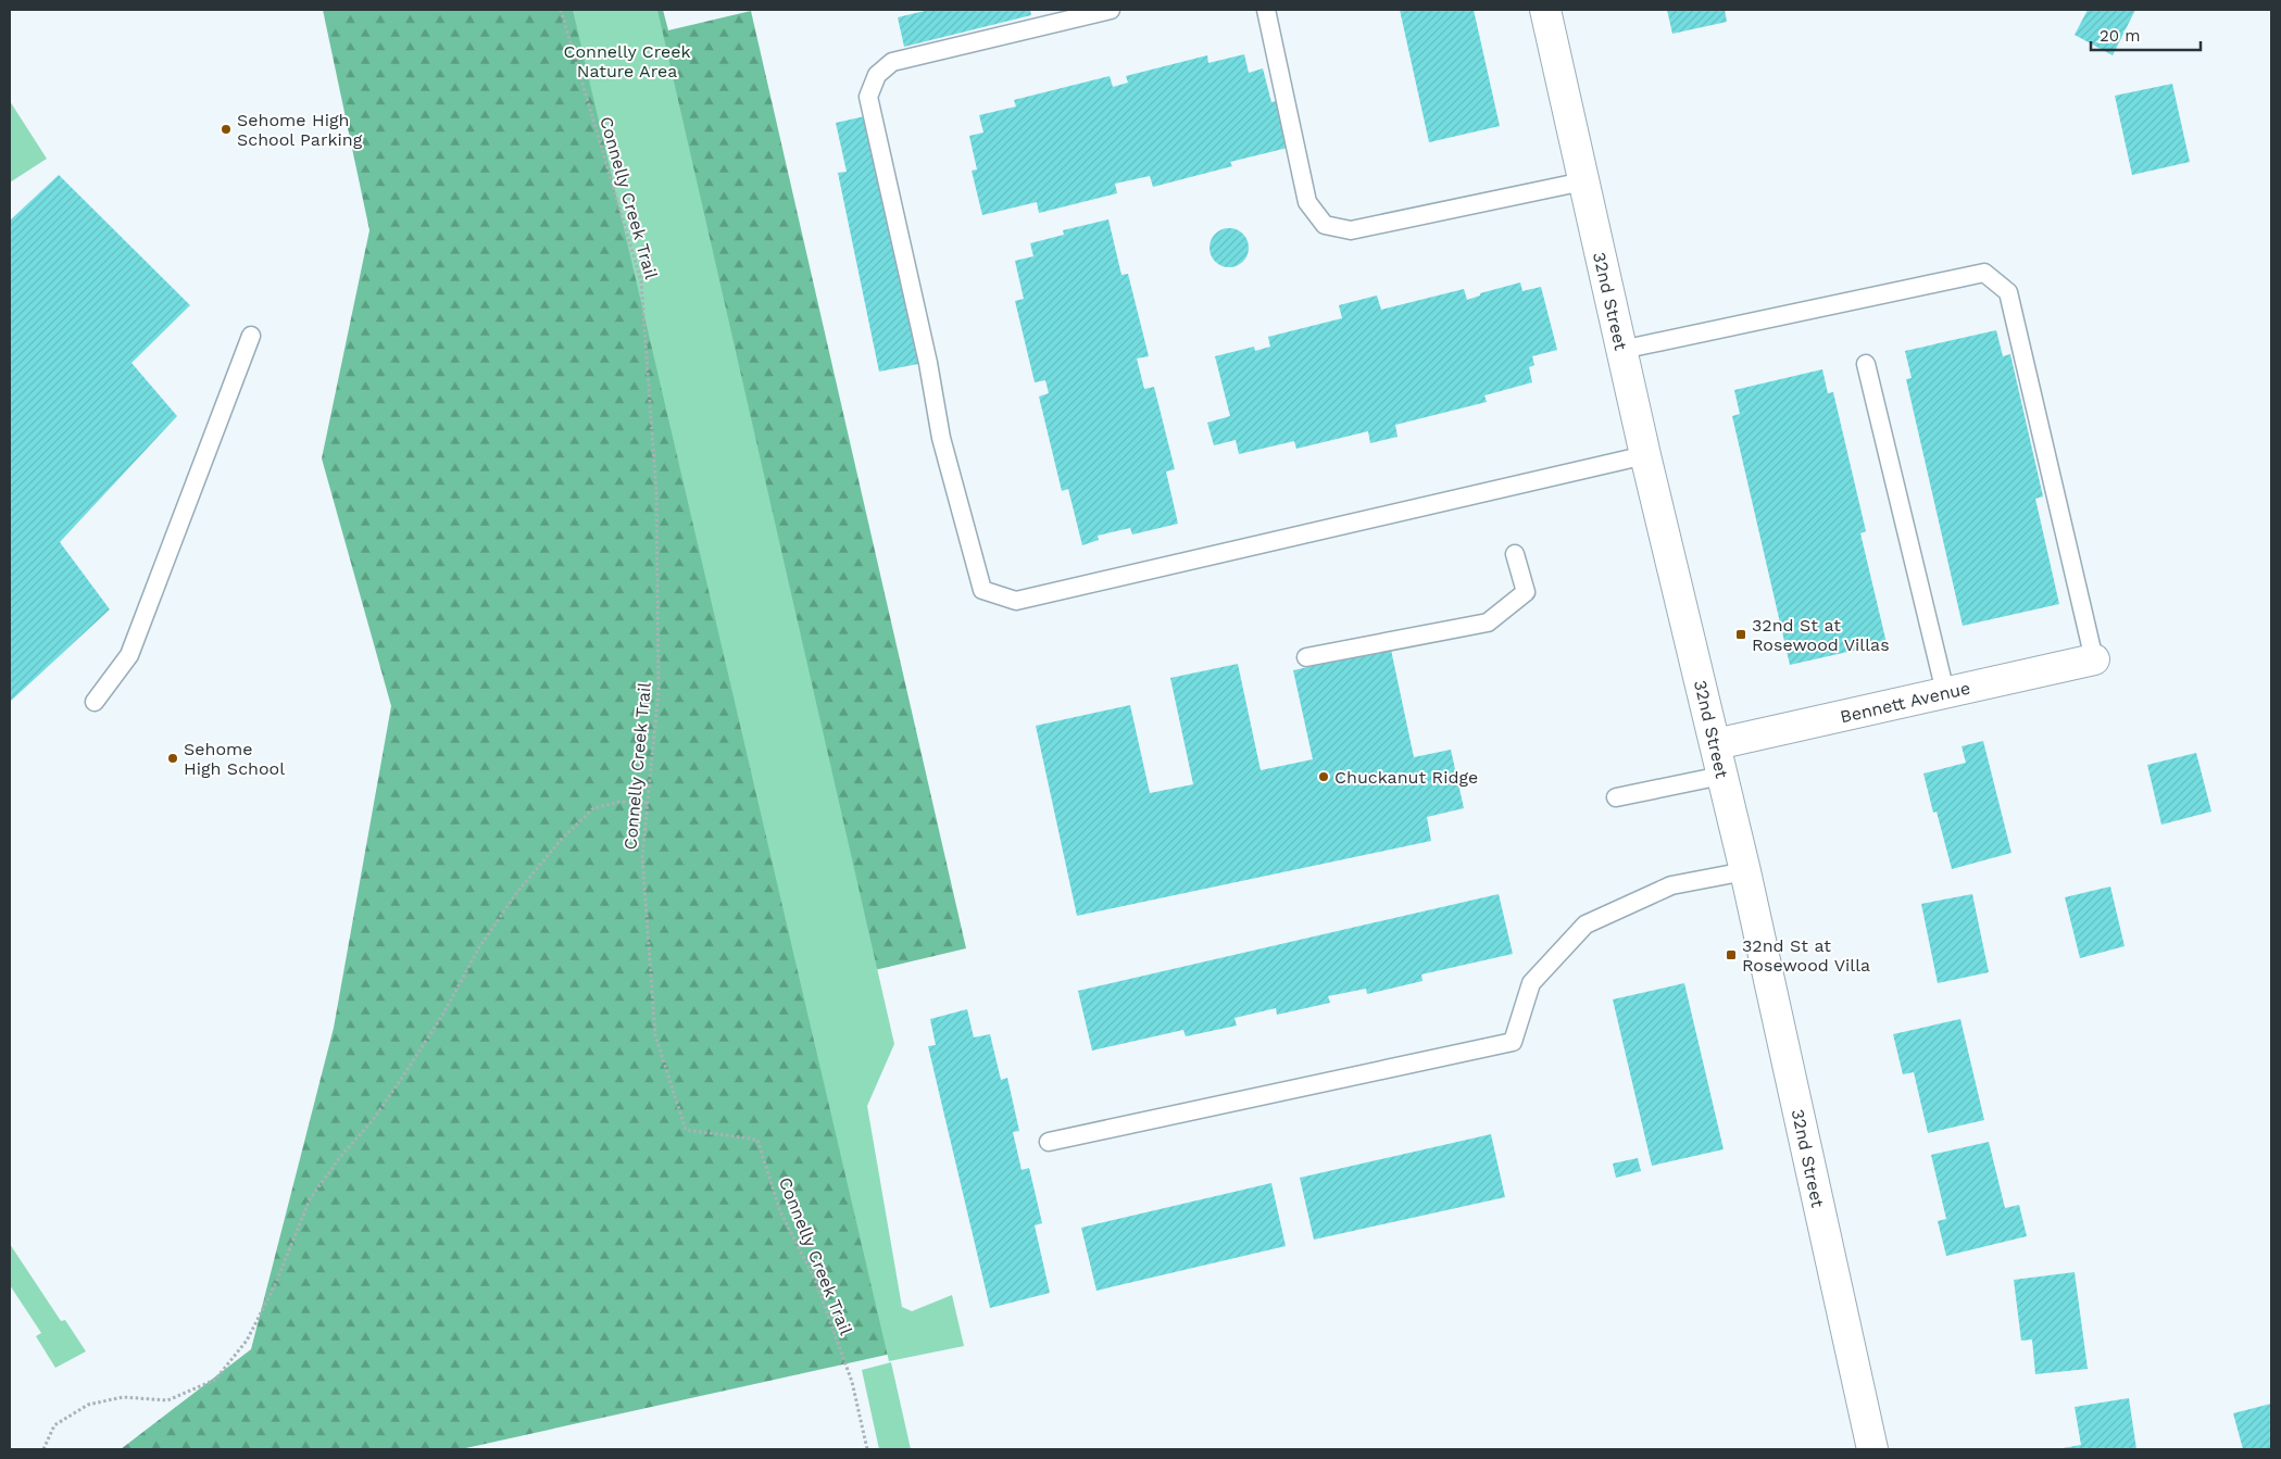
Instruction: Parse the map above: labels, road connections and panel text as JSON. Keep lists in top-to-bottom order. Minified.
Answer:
{"streets":{"street":["32nd Street","Bennett Avenue"],"path":["Connelly Creek Trail"]},"crossings":[["32nd Street","Bennett Avenue"]],"parks":["Connelly Creek Nature Area"],"places":{"other":["Sehome High School Parking","Sehome High School","Chuckanut Ridge"],"transit":["32nd St at Rosewood Villas","32nd St at Rosewood Villa"]},"scale_bar":"20 m"}
